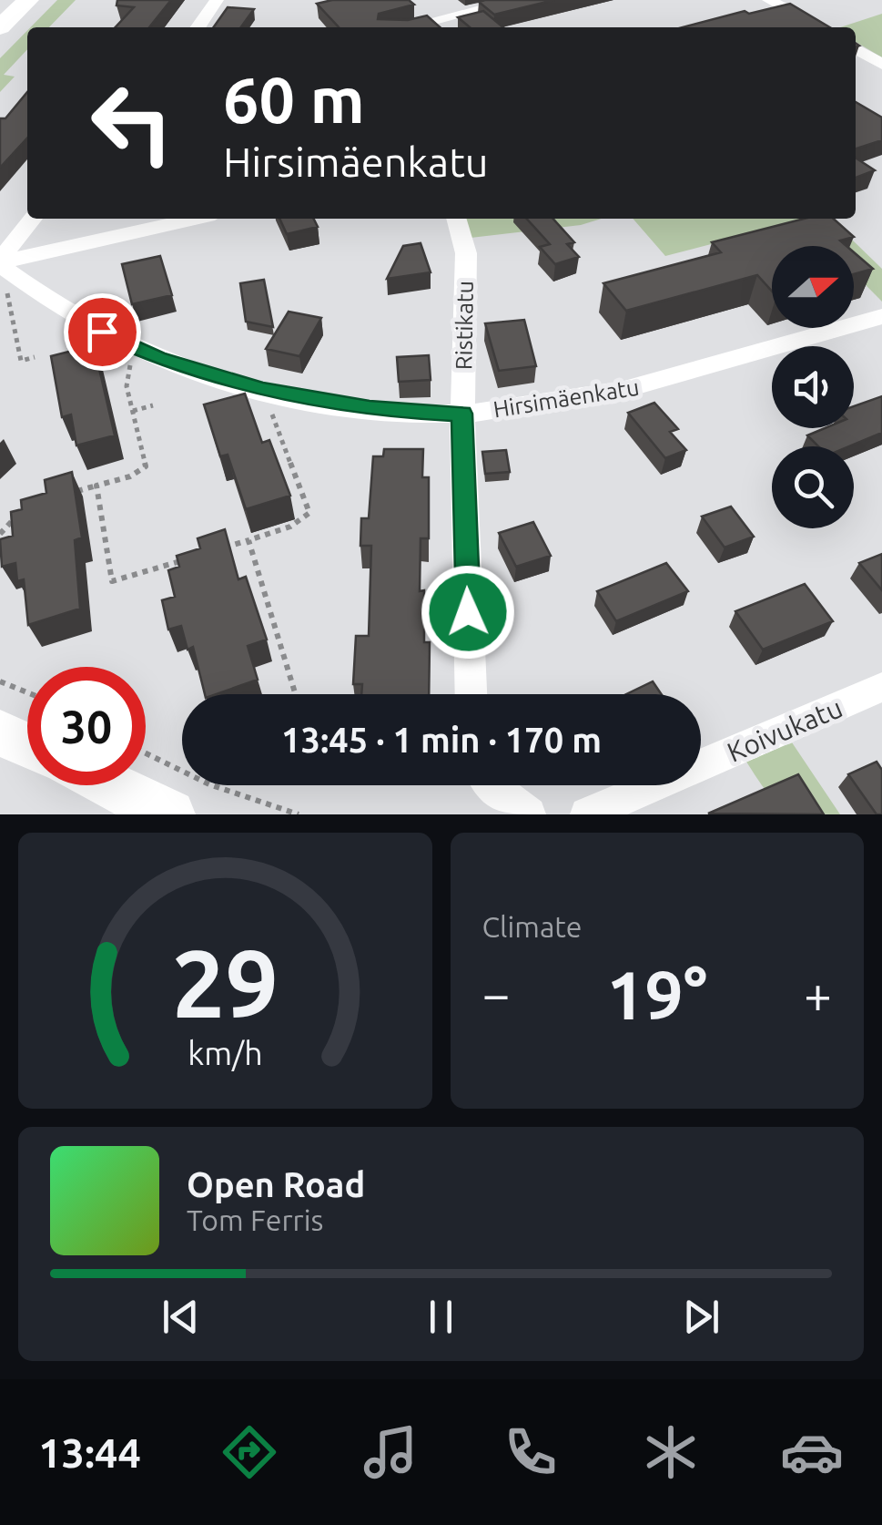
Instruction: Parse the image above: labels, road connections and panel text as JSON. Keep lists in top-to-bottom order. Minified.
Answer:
{"streets":{"street":["Ristikatu","Hirsimäenkatu","Koivukatu"]},"crossings":[["Ristikatu","Hirsimäenkatu"]],"north":"right","page":{"turn":["60 m","Hirsimäenkatu"],"limit":"30","trip":"13:45 · 1 min · 170 m","tile":"Climate","heat":["−","19°","+"],"song":["Open Road","Tom Ferris"],"tabs":"13:44","gauge":["29","km/h"]}}
